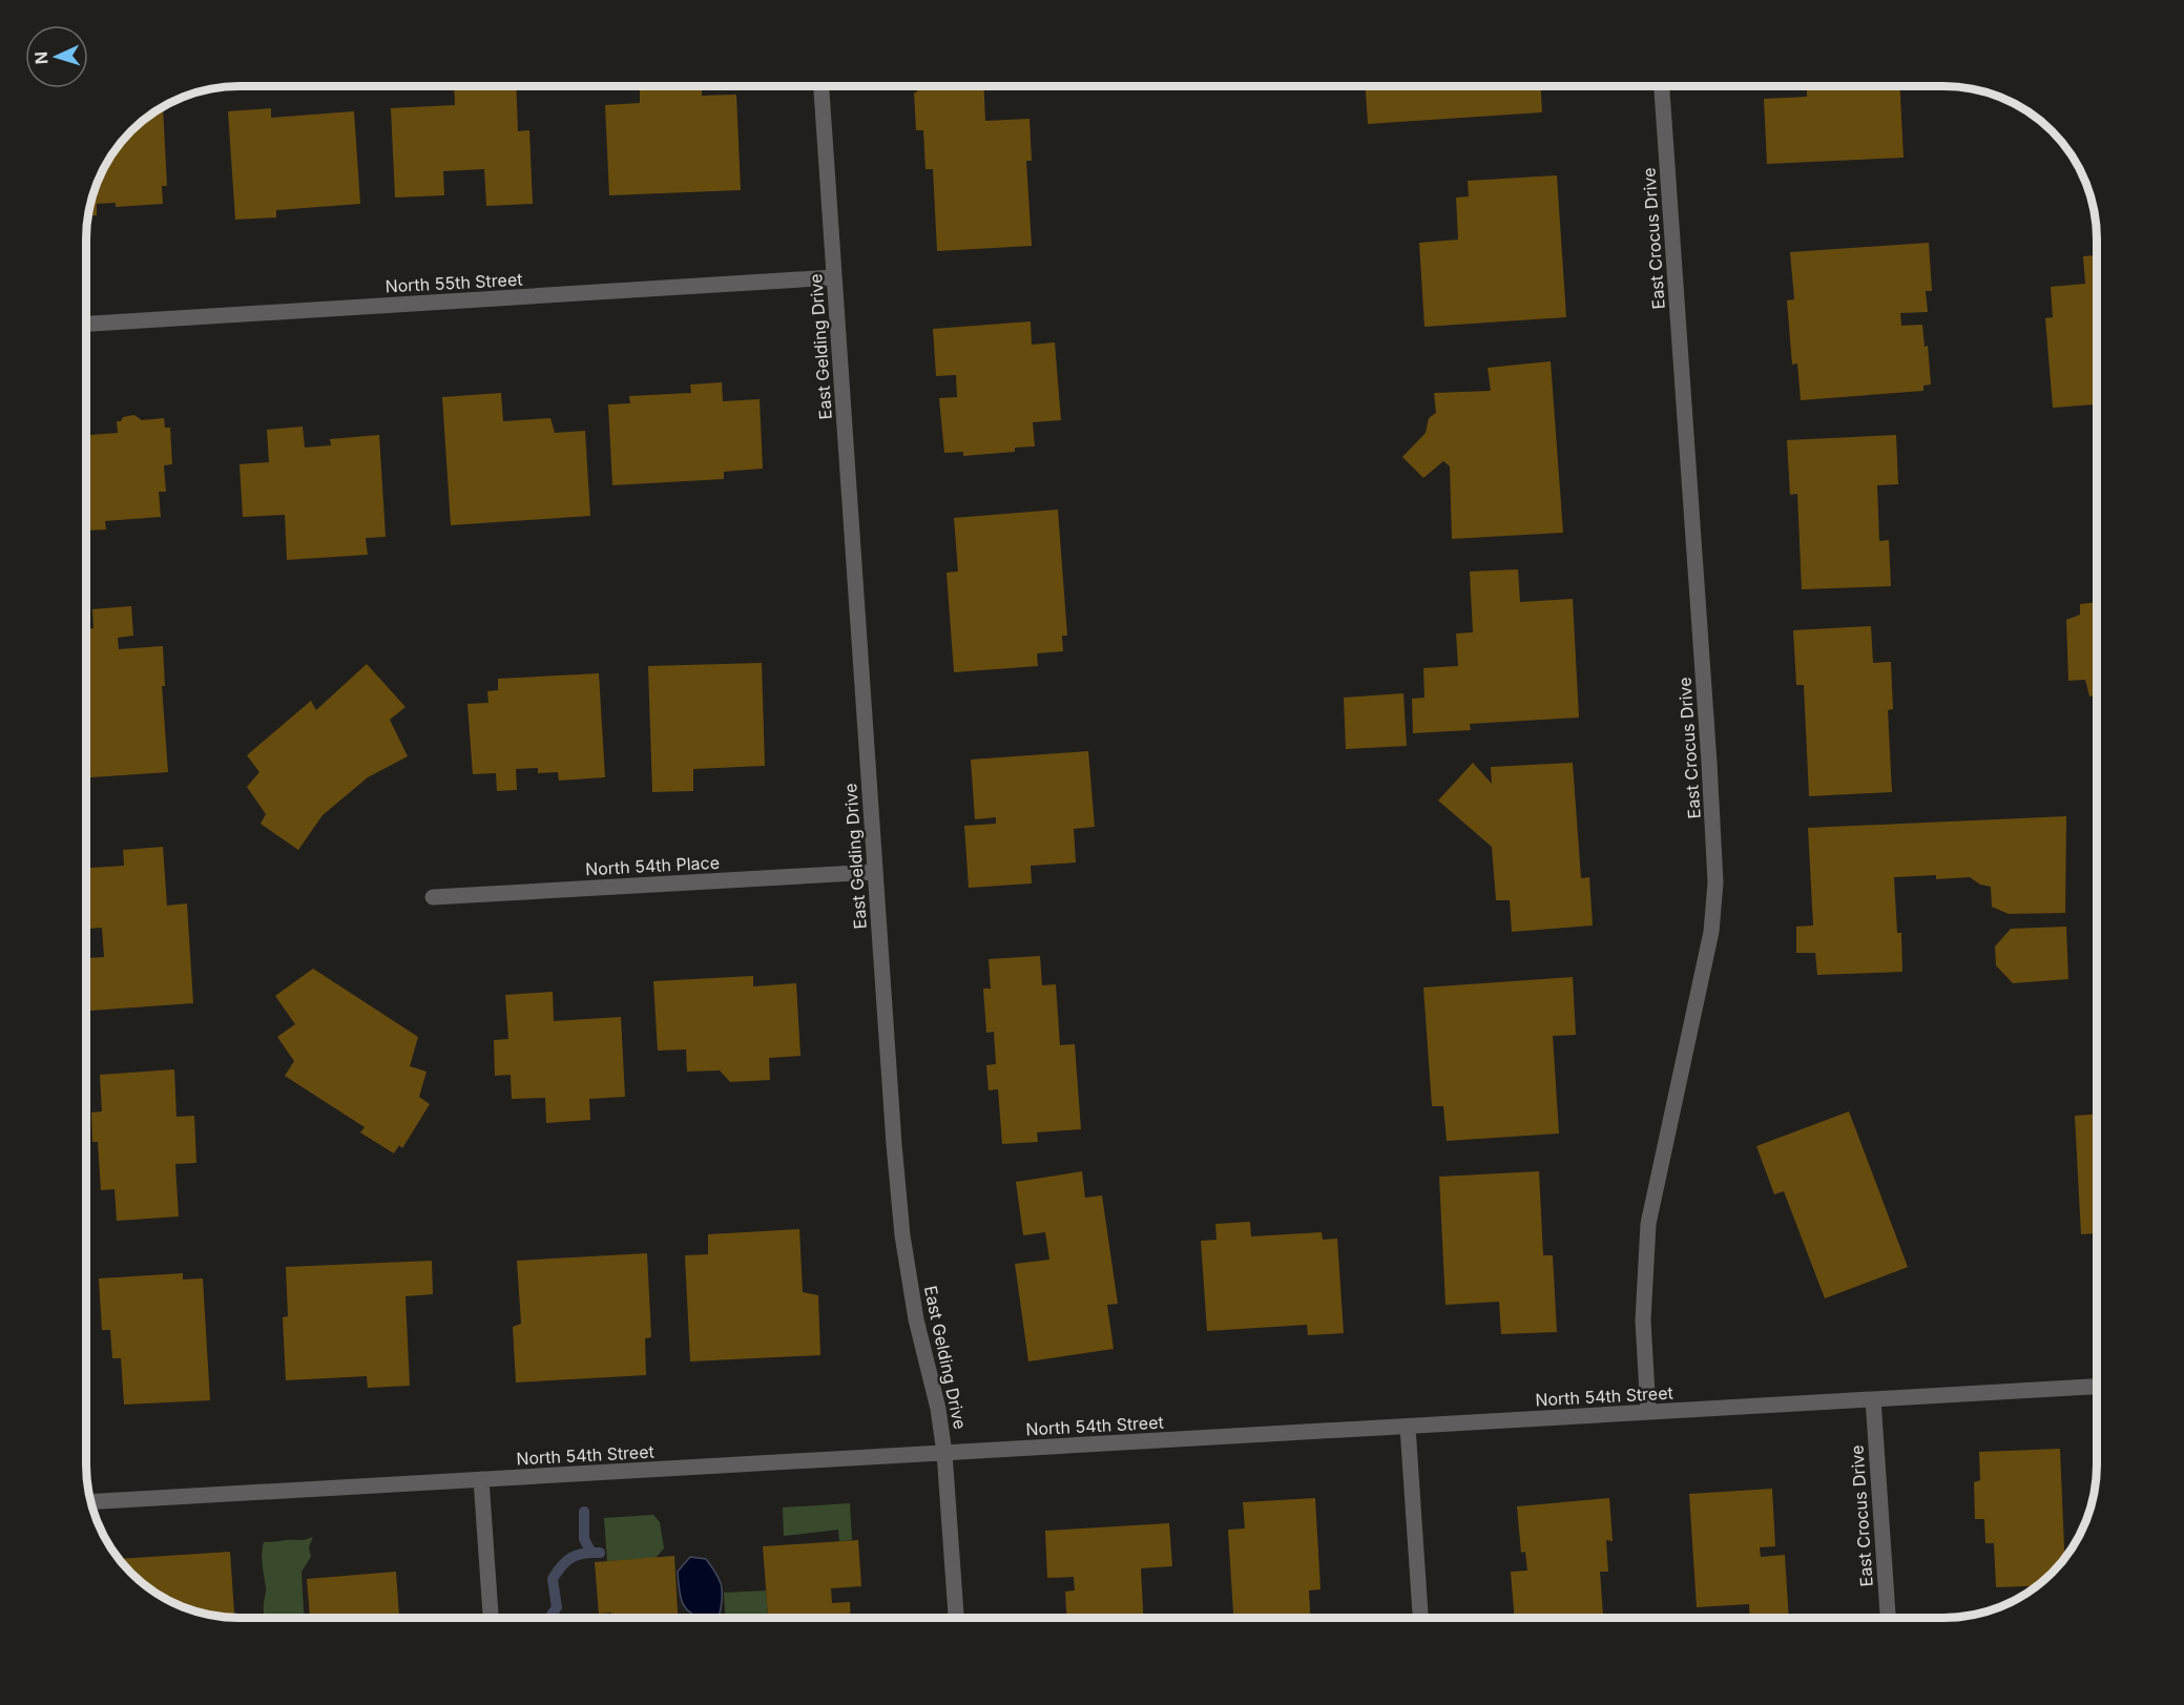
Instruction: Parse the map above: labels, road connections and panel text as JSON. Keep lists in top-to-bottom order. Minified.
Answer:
{"streets":{"street":["East Crocus Drive","North 55th Street","East Gelding Drive","North 54th Place","North 54th Street"]},"crossings":[["East Crocus Drive","North 54th Street"],["North 55th Street","East Gelding Drive"],["East Gelding Drive","North 54th Place"],["East Gelding Drive","North 54th Street"]],"north":"left"}
